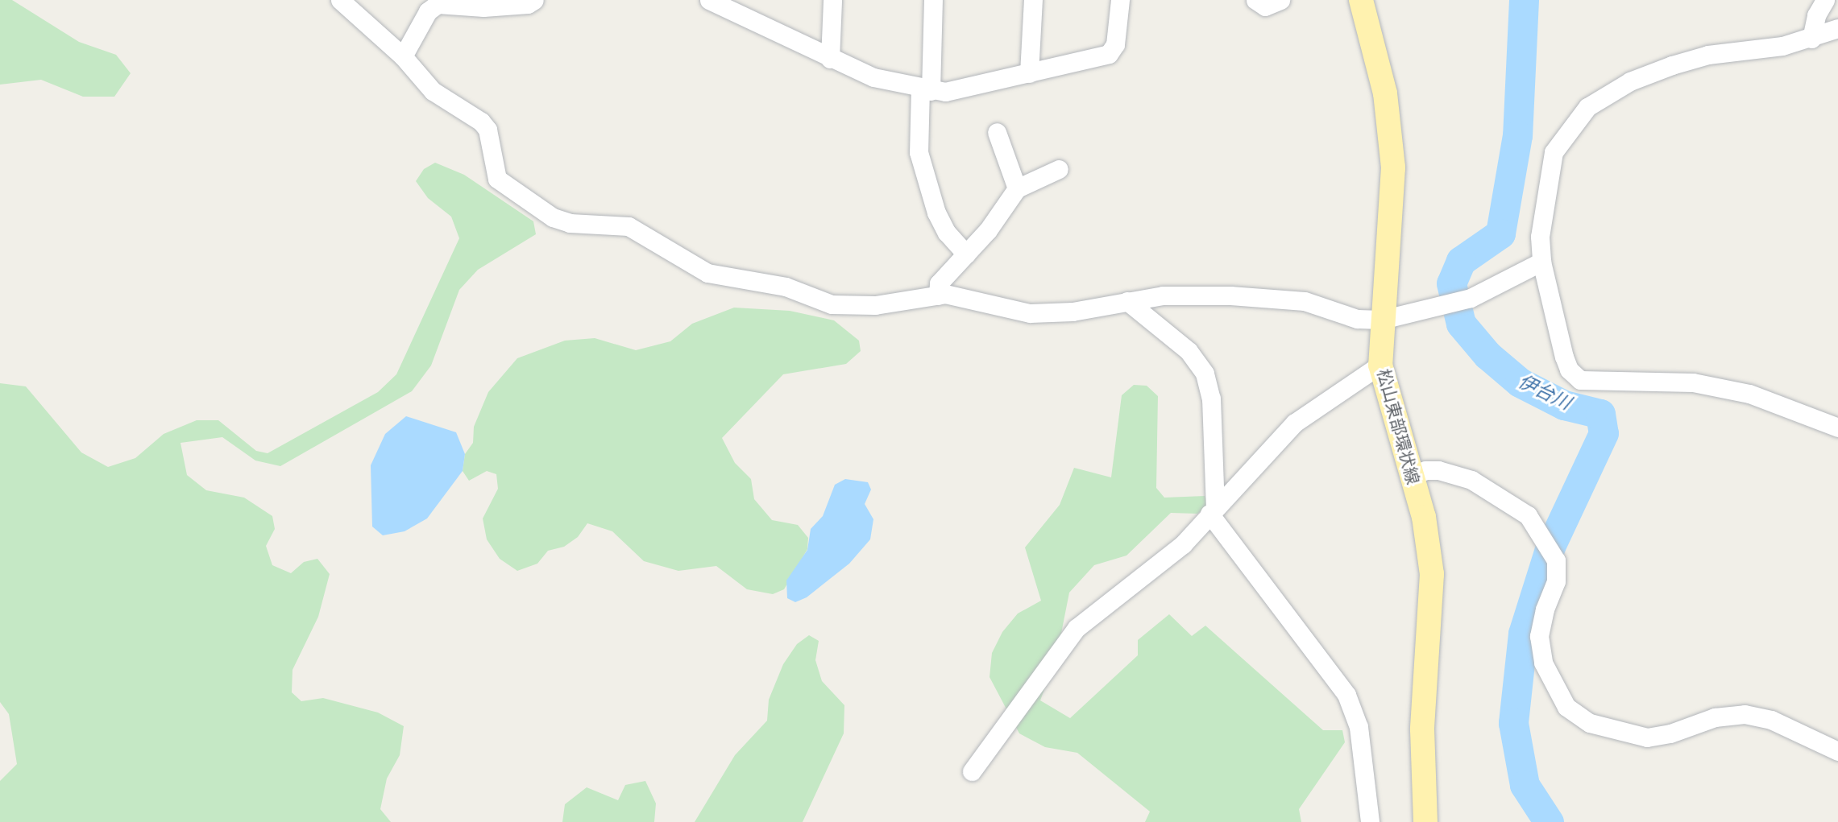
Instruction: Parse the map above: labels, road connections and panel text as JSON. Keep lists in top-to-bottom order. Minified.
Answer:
{"streets":{"main road":["松山東部環状線"]},"water":["伊台川"]}
